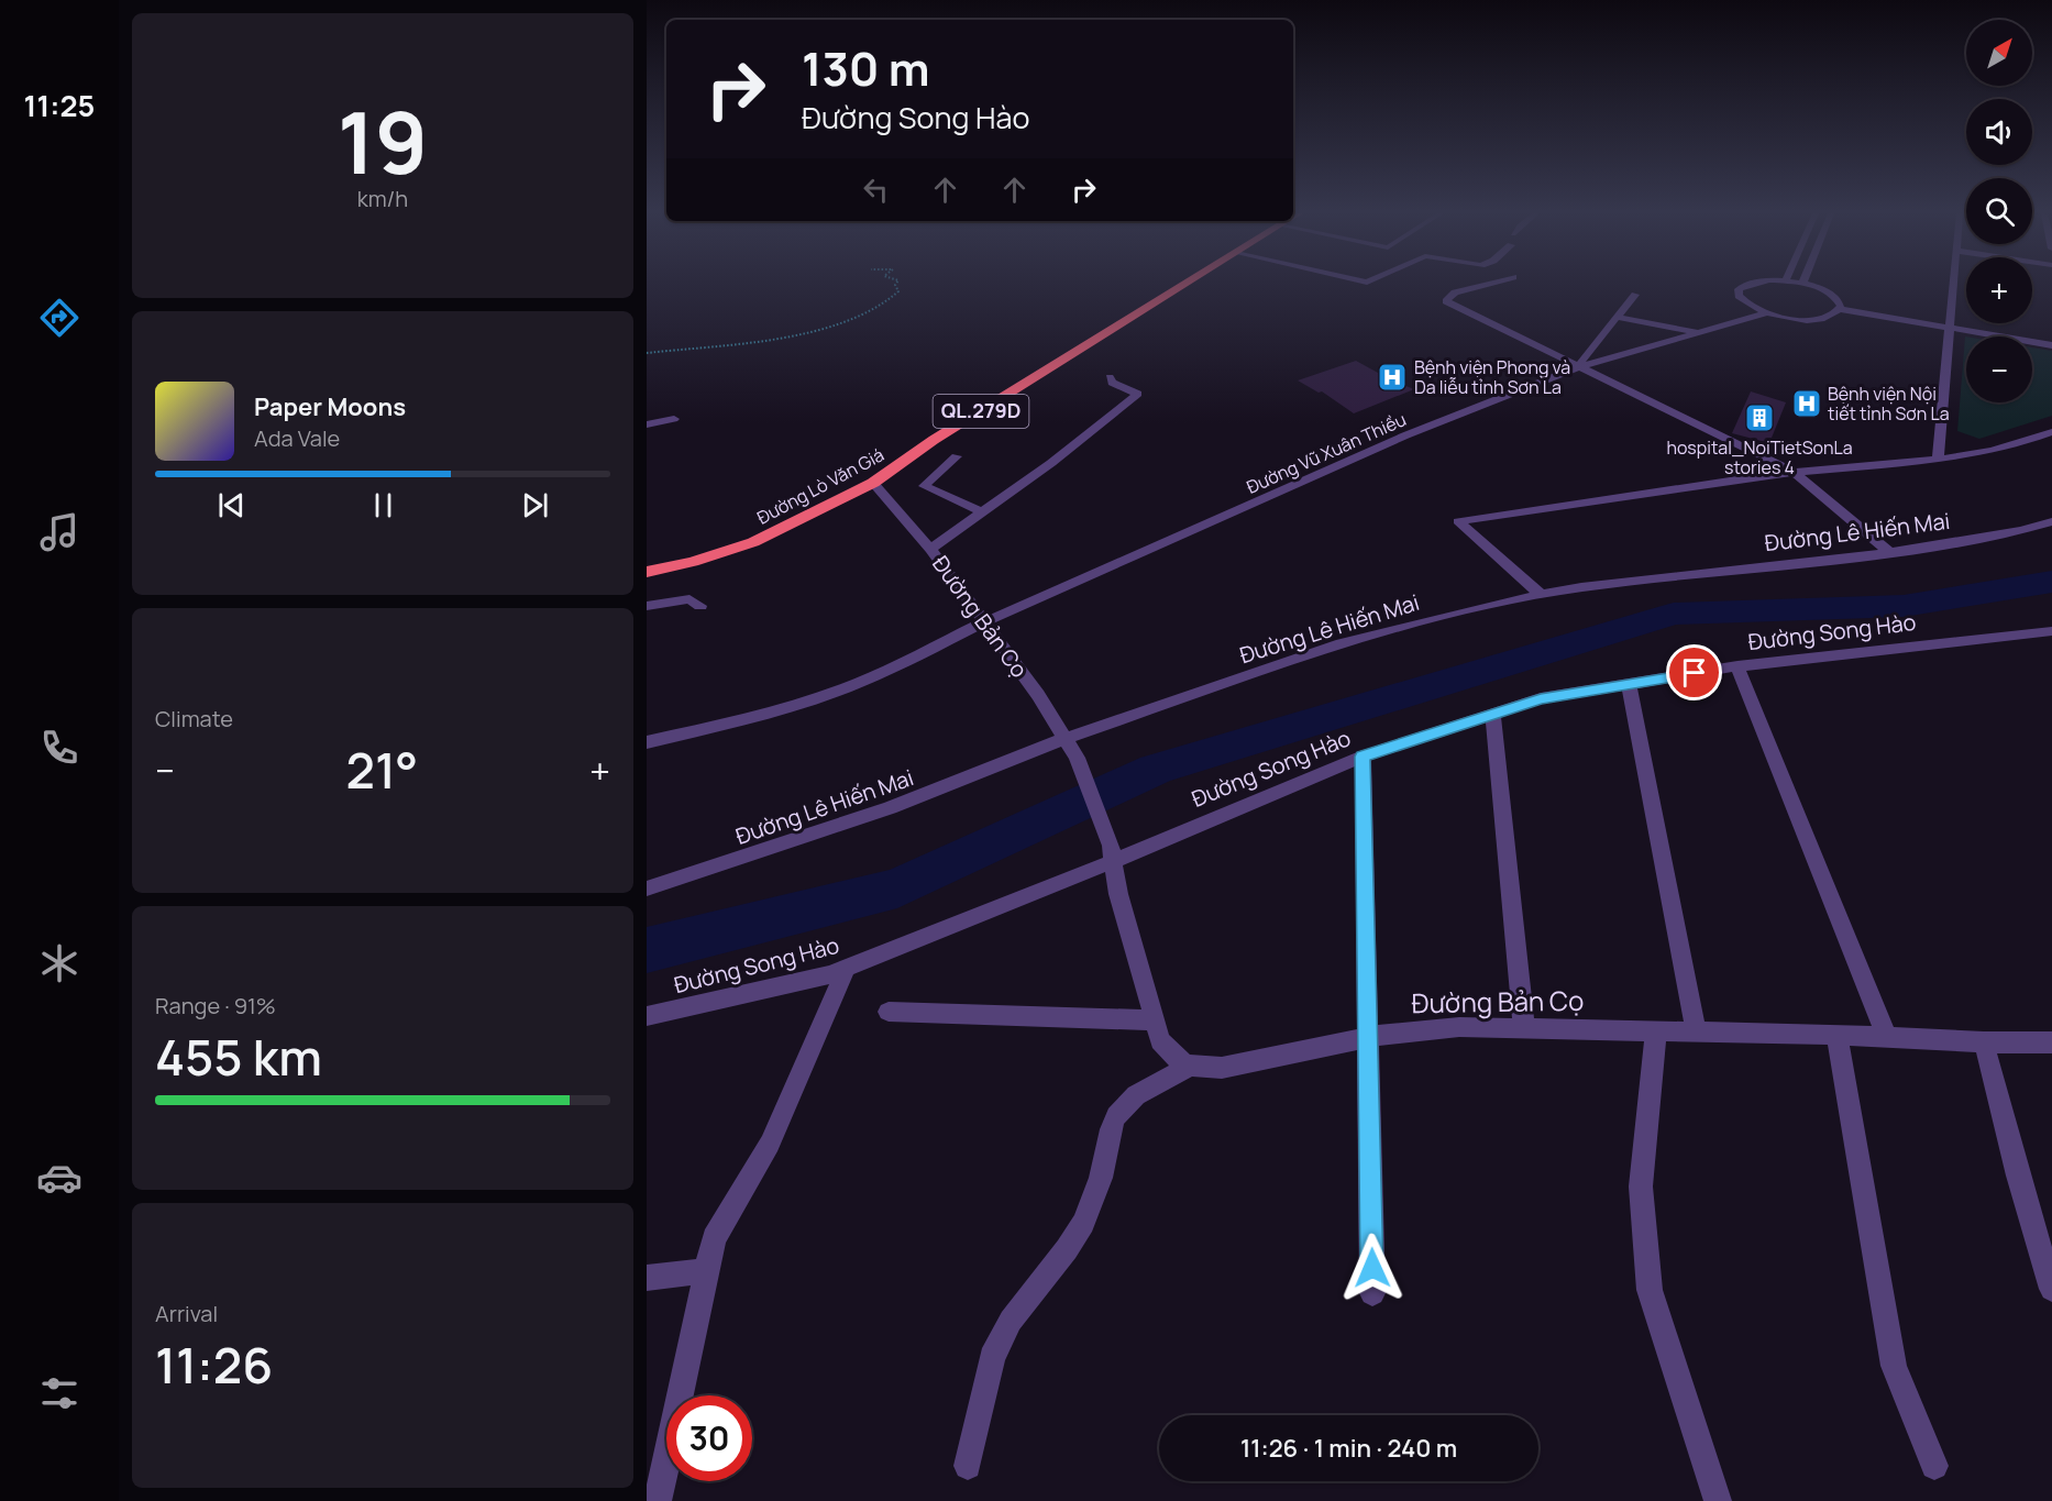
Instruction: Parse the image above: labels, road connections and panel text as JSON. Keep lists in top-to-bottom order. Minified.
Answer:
{"streets":{"highway":["QL.279D","Đường Lò Văn Giá"],"street":["Đường Vũ Xuân Thiều","Đường Lê Hiến Mai","Đường Bản Cọ","Đường Song Hào"]},"crossings":[["Đường Vũ Xuân Thiều","Đường Bản Cọ"],["Đường Lò Văn Giá","Đường Bản Cọ"],["Đường Lê Hiến Mai","Đường Bản Cọ"],["Đường Bản Cọ","Đường Song Hào"]],"places":{"hospital":["Bệnh viện Phong và Da liễu tỉnh Sơn La","Bệnh viện Nội tiết tỉnh Sơn La"],"building":["hospital_NoiTietSonLa stories 4"]},"north":"top right","page":{"tabs":"11:25","tile":[["19","km/h"],"Climate",["Range · 91%","455 km"],["Arrival","11:26"]],"map_buttons":["+","−"],"turn":["130 m","Đường Song Hào"],"song":["Paper Moons","Ada Vale"],"heat":["−","21°","+"],"limit":"30","trip":"11:26 · 1 min · 240 m"}}
